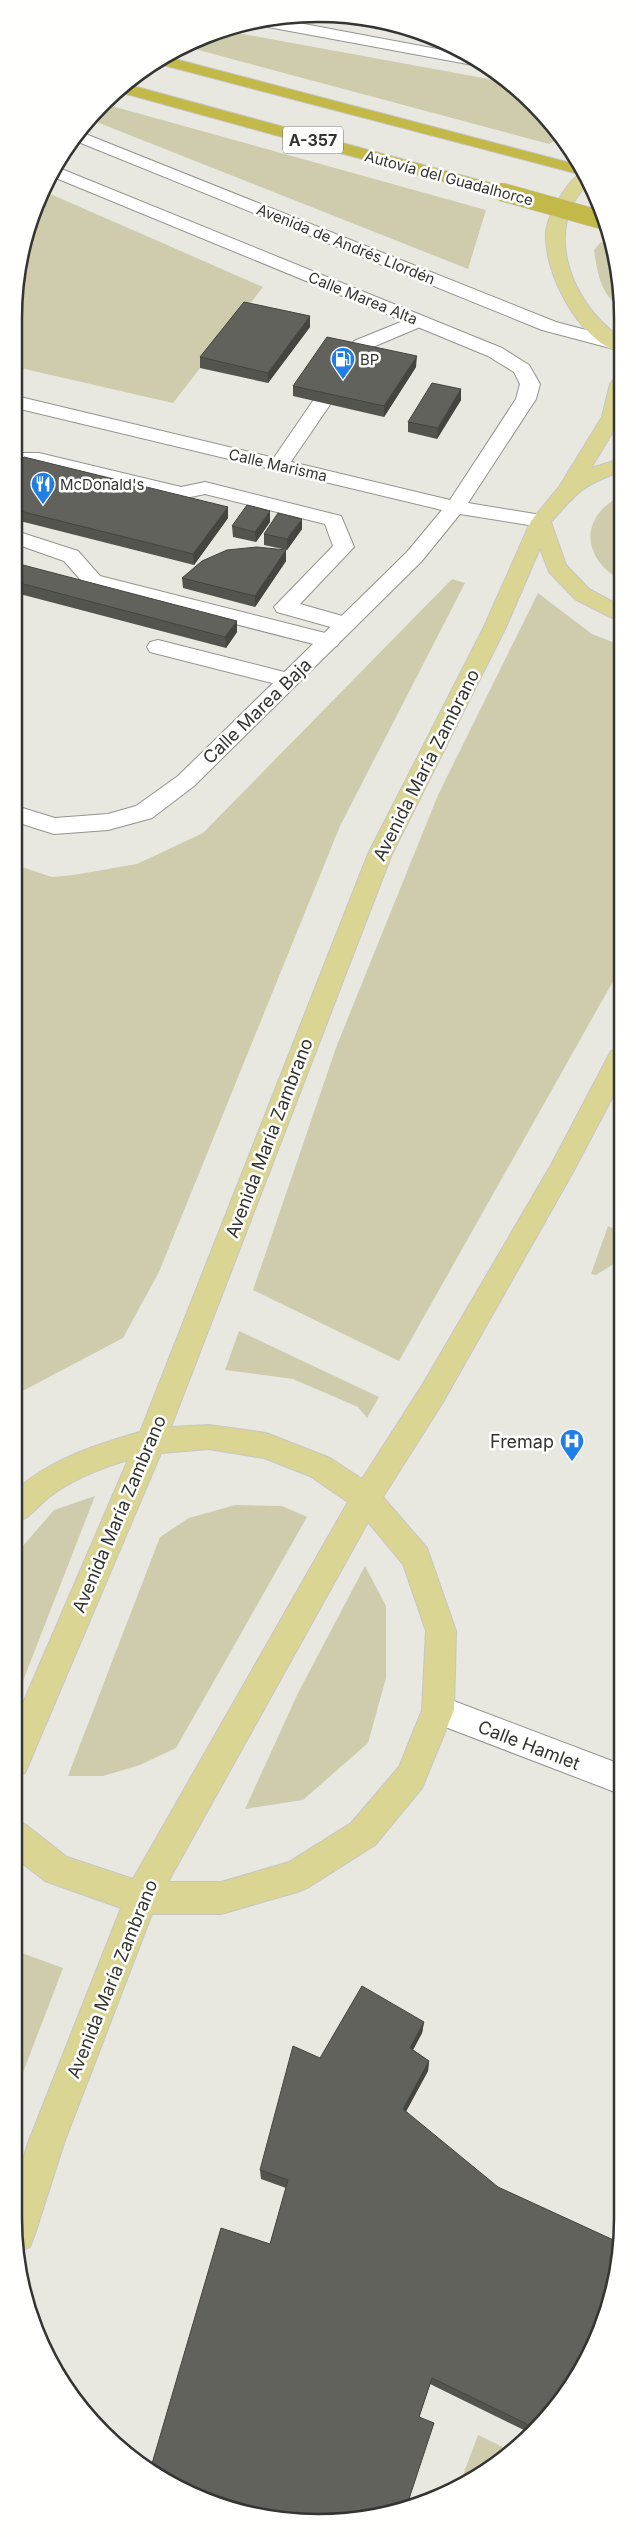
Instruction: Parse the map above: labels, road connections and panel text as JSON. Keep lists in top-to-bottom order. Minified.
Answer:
{"streets":{"highway":["A-357","Autovía del Guadalhorce"],"main road":["Avenida María Zambrano"],"street":["Avenida de Andrés Llordén","Calle Marea Alta","Calle Marisma","Calle Marea Baja","Calle Hamlet"]},"crossings":[["Calle Marea Alta","Calle Marisma"],["Calle Marea Alta","Calle Marea Baja"],["Calle Marisma","Calle Marea Baja"],["Calle Marisma","Avenida María Zambrano"]],"places":{"fuel station":["BP"],"restaurant":["McDonald's"],"hospital":["Fremap"]}}
